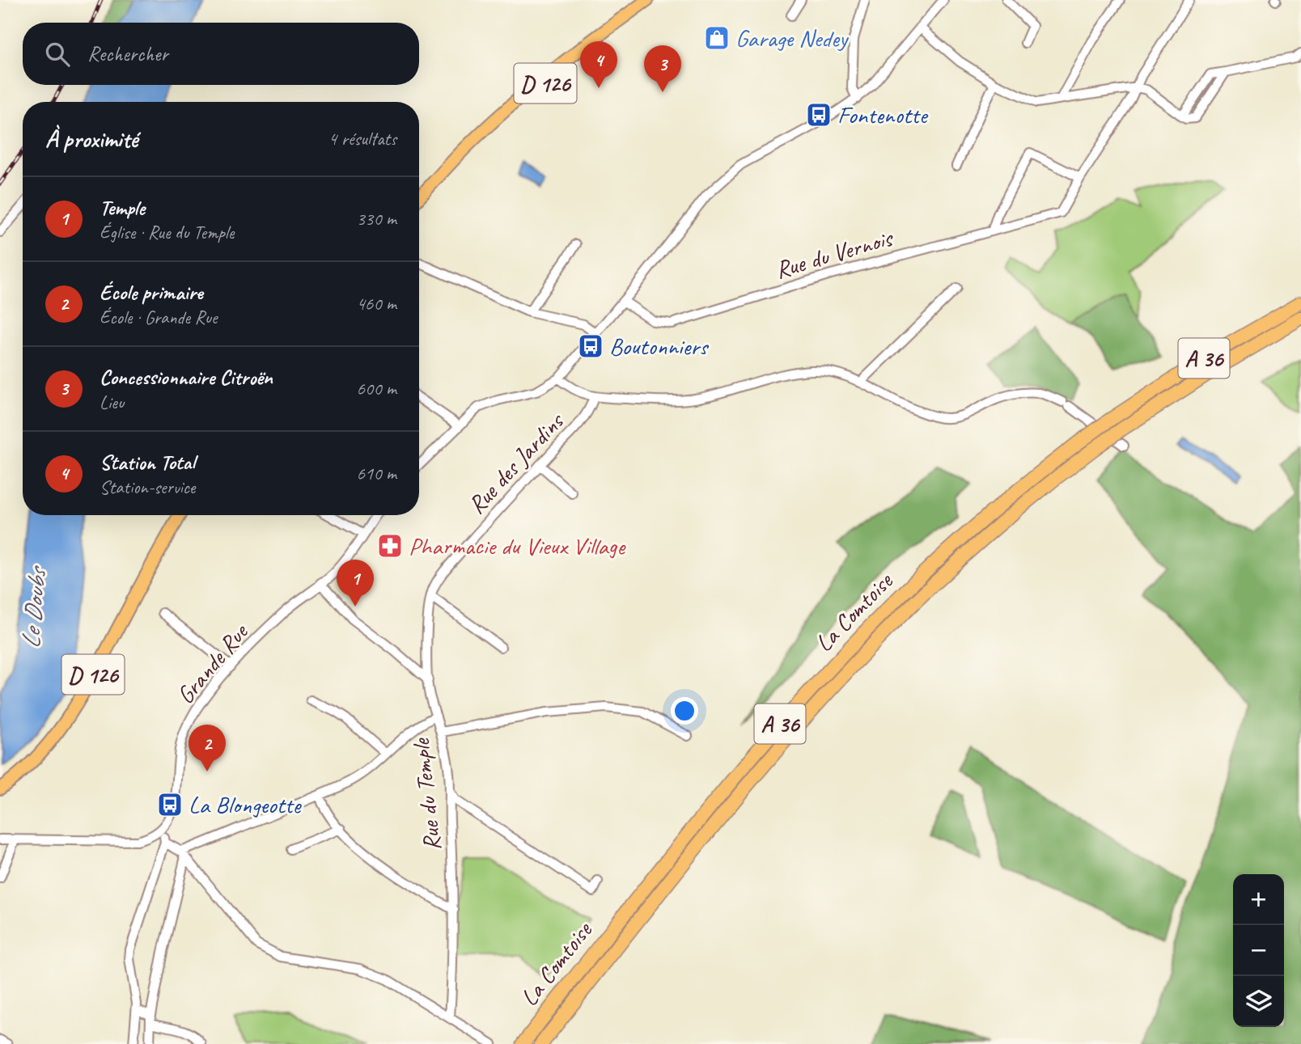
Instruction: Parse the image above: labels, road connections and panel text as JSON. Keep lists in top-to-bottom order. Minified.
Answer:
{"streets":{"highway":["A 36","La Comtoise"],"main road":["D 126"],"street":["Rue du Vernois","Rue des Jardins","Grande Rue","Rue du Temple"]},"crossings":[["Rue des Jardins","Rue du Temple"]],"water":["Le Doubs"],"places":{"shop":["Garage Nedey"],"bus stop":["Fontenotte","Boutonniers","La Blongeotte"],"pharmacy":["Pharmacie du Vieux Village"]},"page":{"search":"Rechercher","pins":["4","3","1","2"],"heading":["À proximité","4 résultats"],"list":[{"mark":"1","name":"Temple","note":"Église · Rue du Temple","value":"330 m"},{"mark":"2","name":"École primaire","note":"École · Grande Rue","value":"460 m"},{"mark":"3","name":"Concessionnaire Citroën","note":"Lieu","value":"600 m"},{"mark":"4","name":"Station Total","note":"Station-service","value":"610 m"}],"map_buttons":["+","−"]}}
